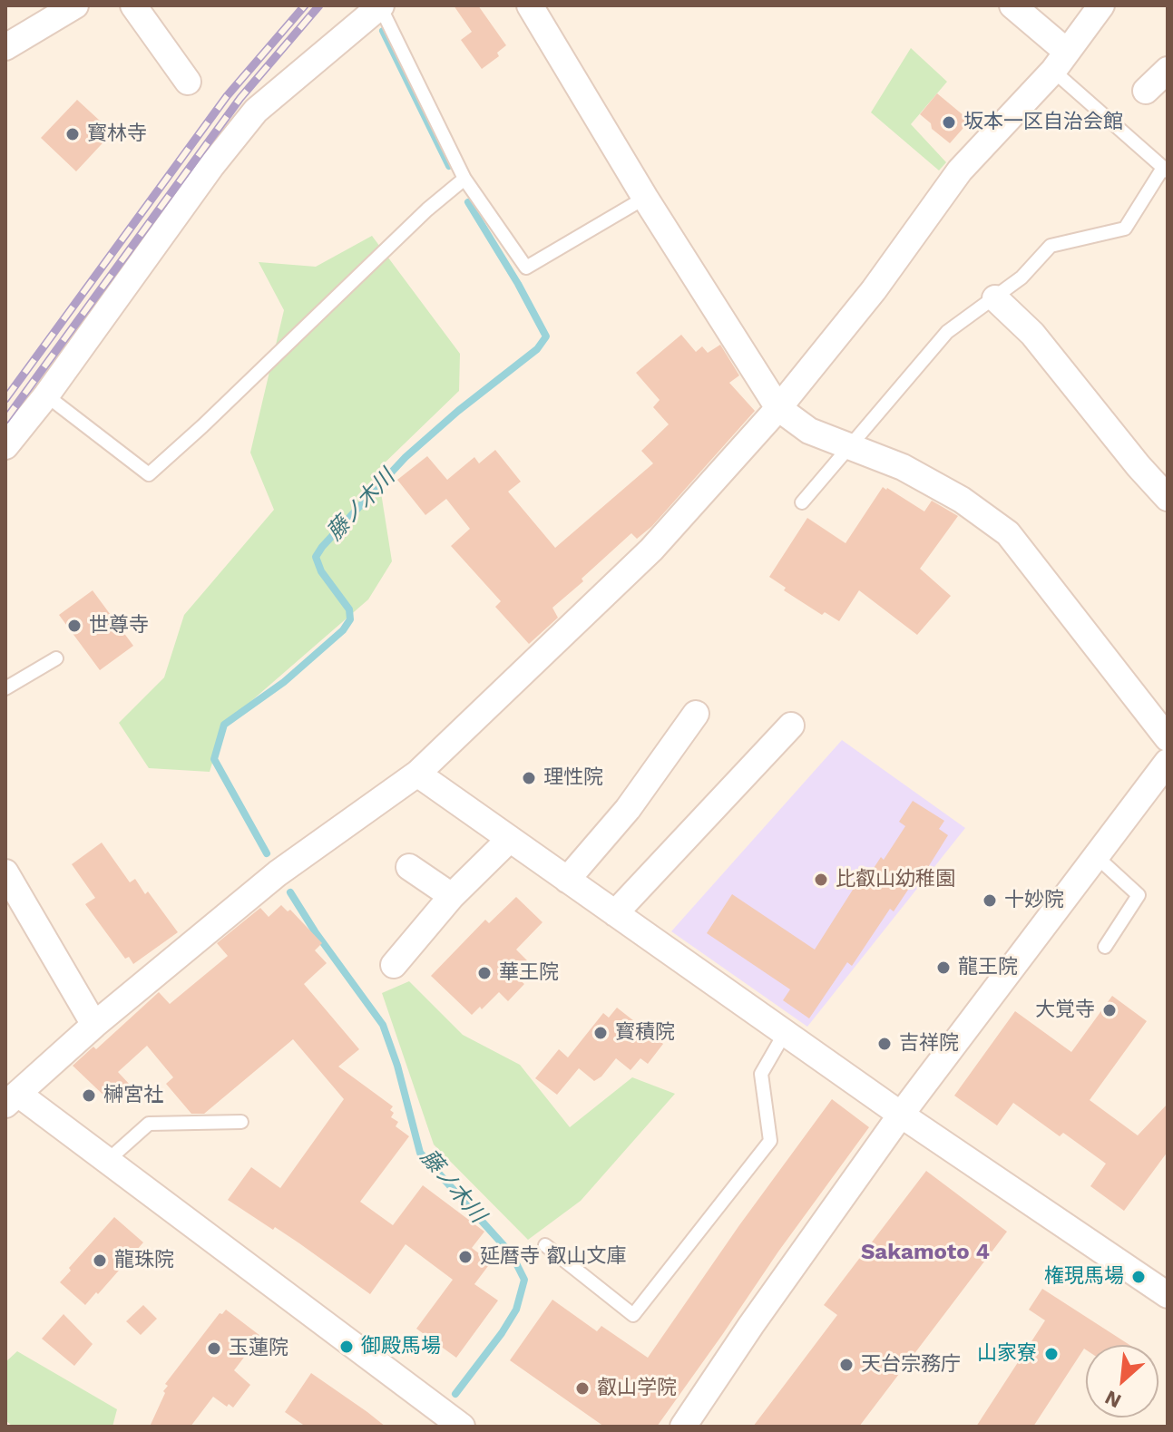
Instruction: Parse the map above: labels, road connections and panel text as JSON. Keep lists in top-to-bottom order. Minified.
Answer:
{"districts":["Sakamoto 4"],"water":["藤ノ木川"],"places":["坂本一区自治会館","寳林寺","世尊寺","理性院","比叡山幼稚園","十妙院","龍王院","華王院","大覚寺","寳積院","吉祥院","榊宮社","延暦寺 叡山文庫","龍珠院","権現馬場","御殿馬場","玉蓮院","山家寮","天台宗務庁","叡山学院"],"north":"bottom left"}
